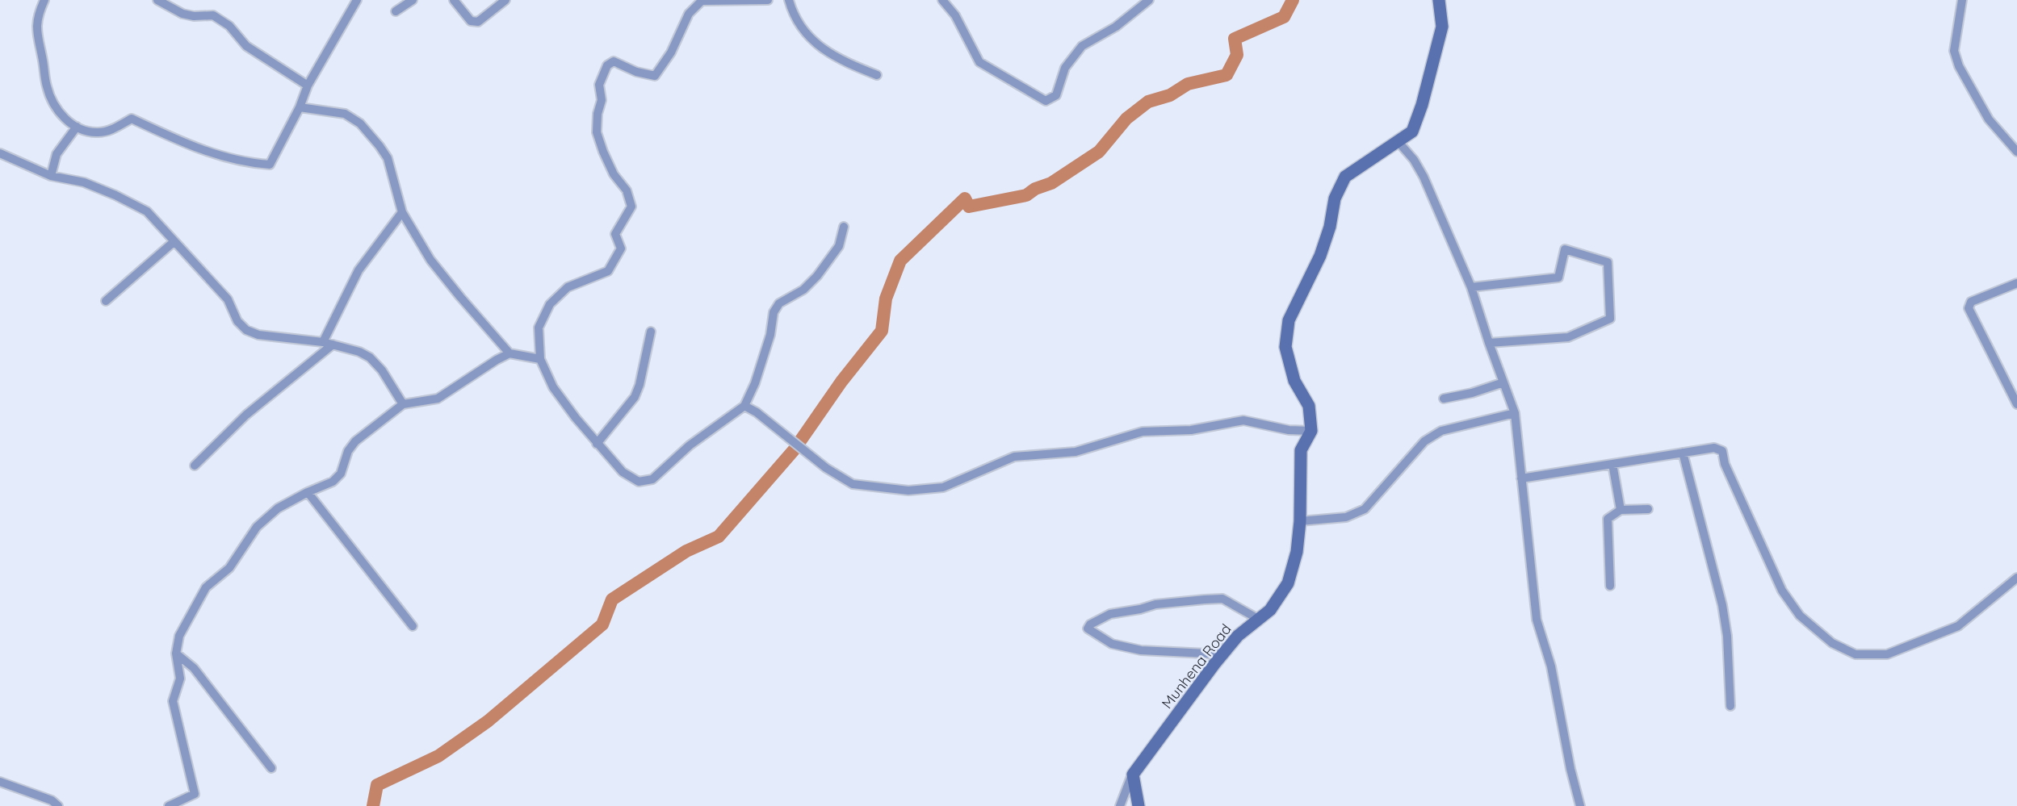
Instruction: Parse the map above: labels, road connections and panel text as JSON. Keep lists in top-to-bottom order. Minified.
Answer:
{"streets":{"street":["Munhena Road"]}}
